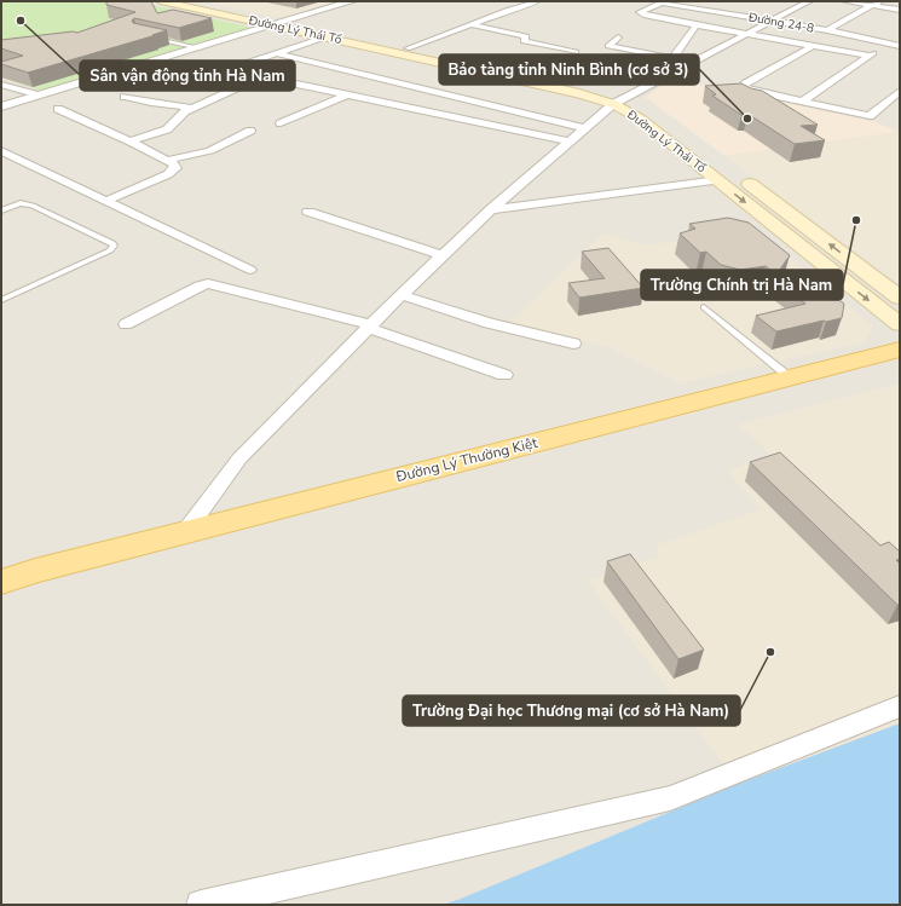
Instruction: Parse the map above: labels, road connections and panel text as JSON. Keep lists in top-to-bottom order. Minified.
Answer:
{"streets":{"main road":["Đường Lý Thái Tổ","Đường Lý Thường Kiệt"],"street":["Đường 24-8"]},"places":["Sân vận động tỉnh Hà Nam","Bảo tàng tỉnh Ninh Bình (cơ sở 3)","Trường Chính trị Hà Nam","Trường Đại học Thương mại (cơ sở Hà Nam)"]}
